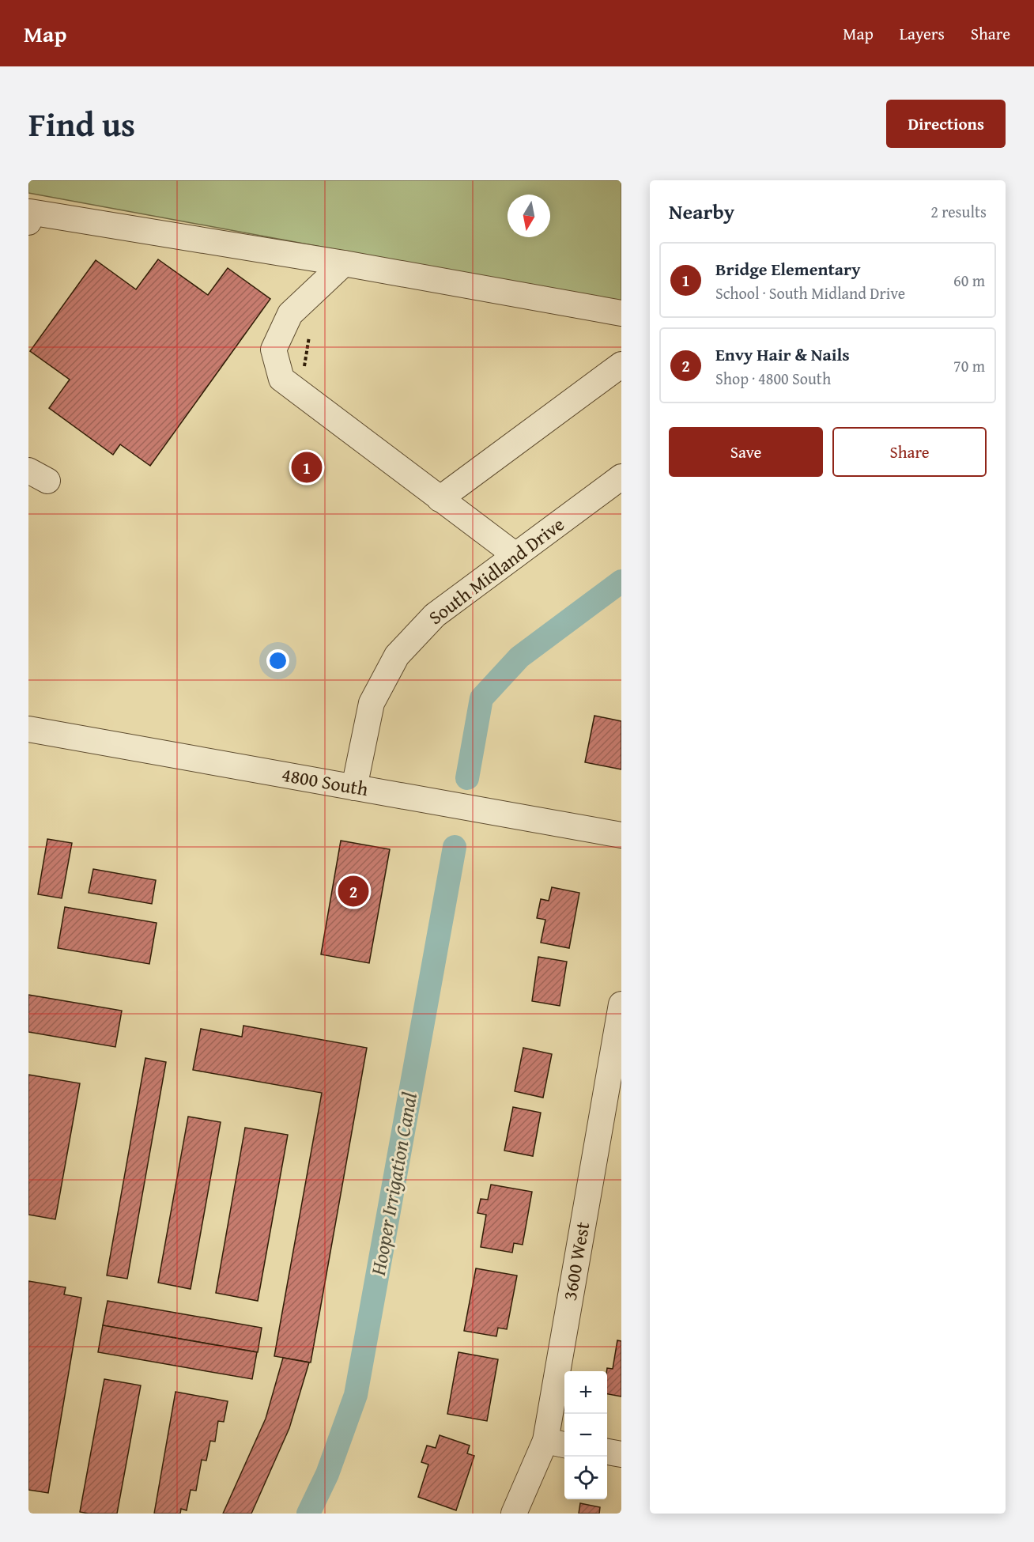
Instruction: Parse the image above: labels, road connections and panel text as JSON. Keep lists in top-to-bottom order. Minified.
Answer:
{"streets":{"street":["South Midland Drive","4800 South","3600 West"]},"crossings":[["South Midland Drive","4800 South"]],"water":["Hooper Irrigation Canal"],"north":"bottom","page":{"header":"Map","nav":["Map","Layers","Share"],"title":"Find us","buttons":["Directions",["Save","Share"]],"heading":["Nearby","2 results"],"list":[{"mark":"1","name":"Bridge Elementary","note":"School · South Midland Drive","value":"60 m"},{"mark":"2","name":"Envy Hair & Nails","note":"Shop · 4800 South","value":"70 m"}],"pins":["1","2"],"map_buttons":["+","−"]}}
